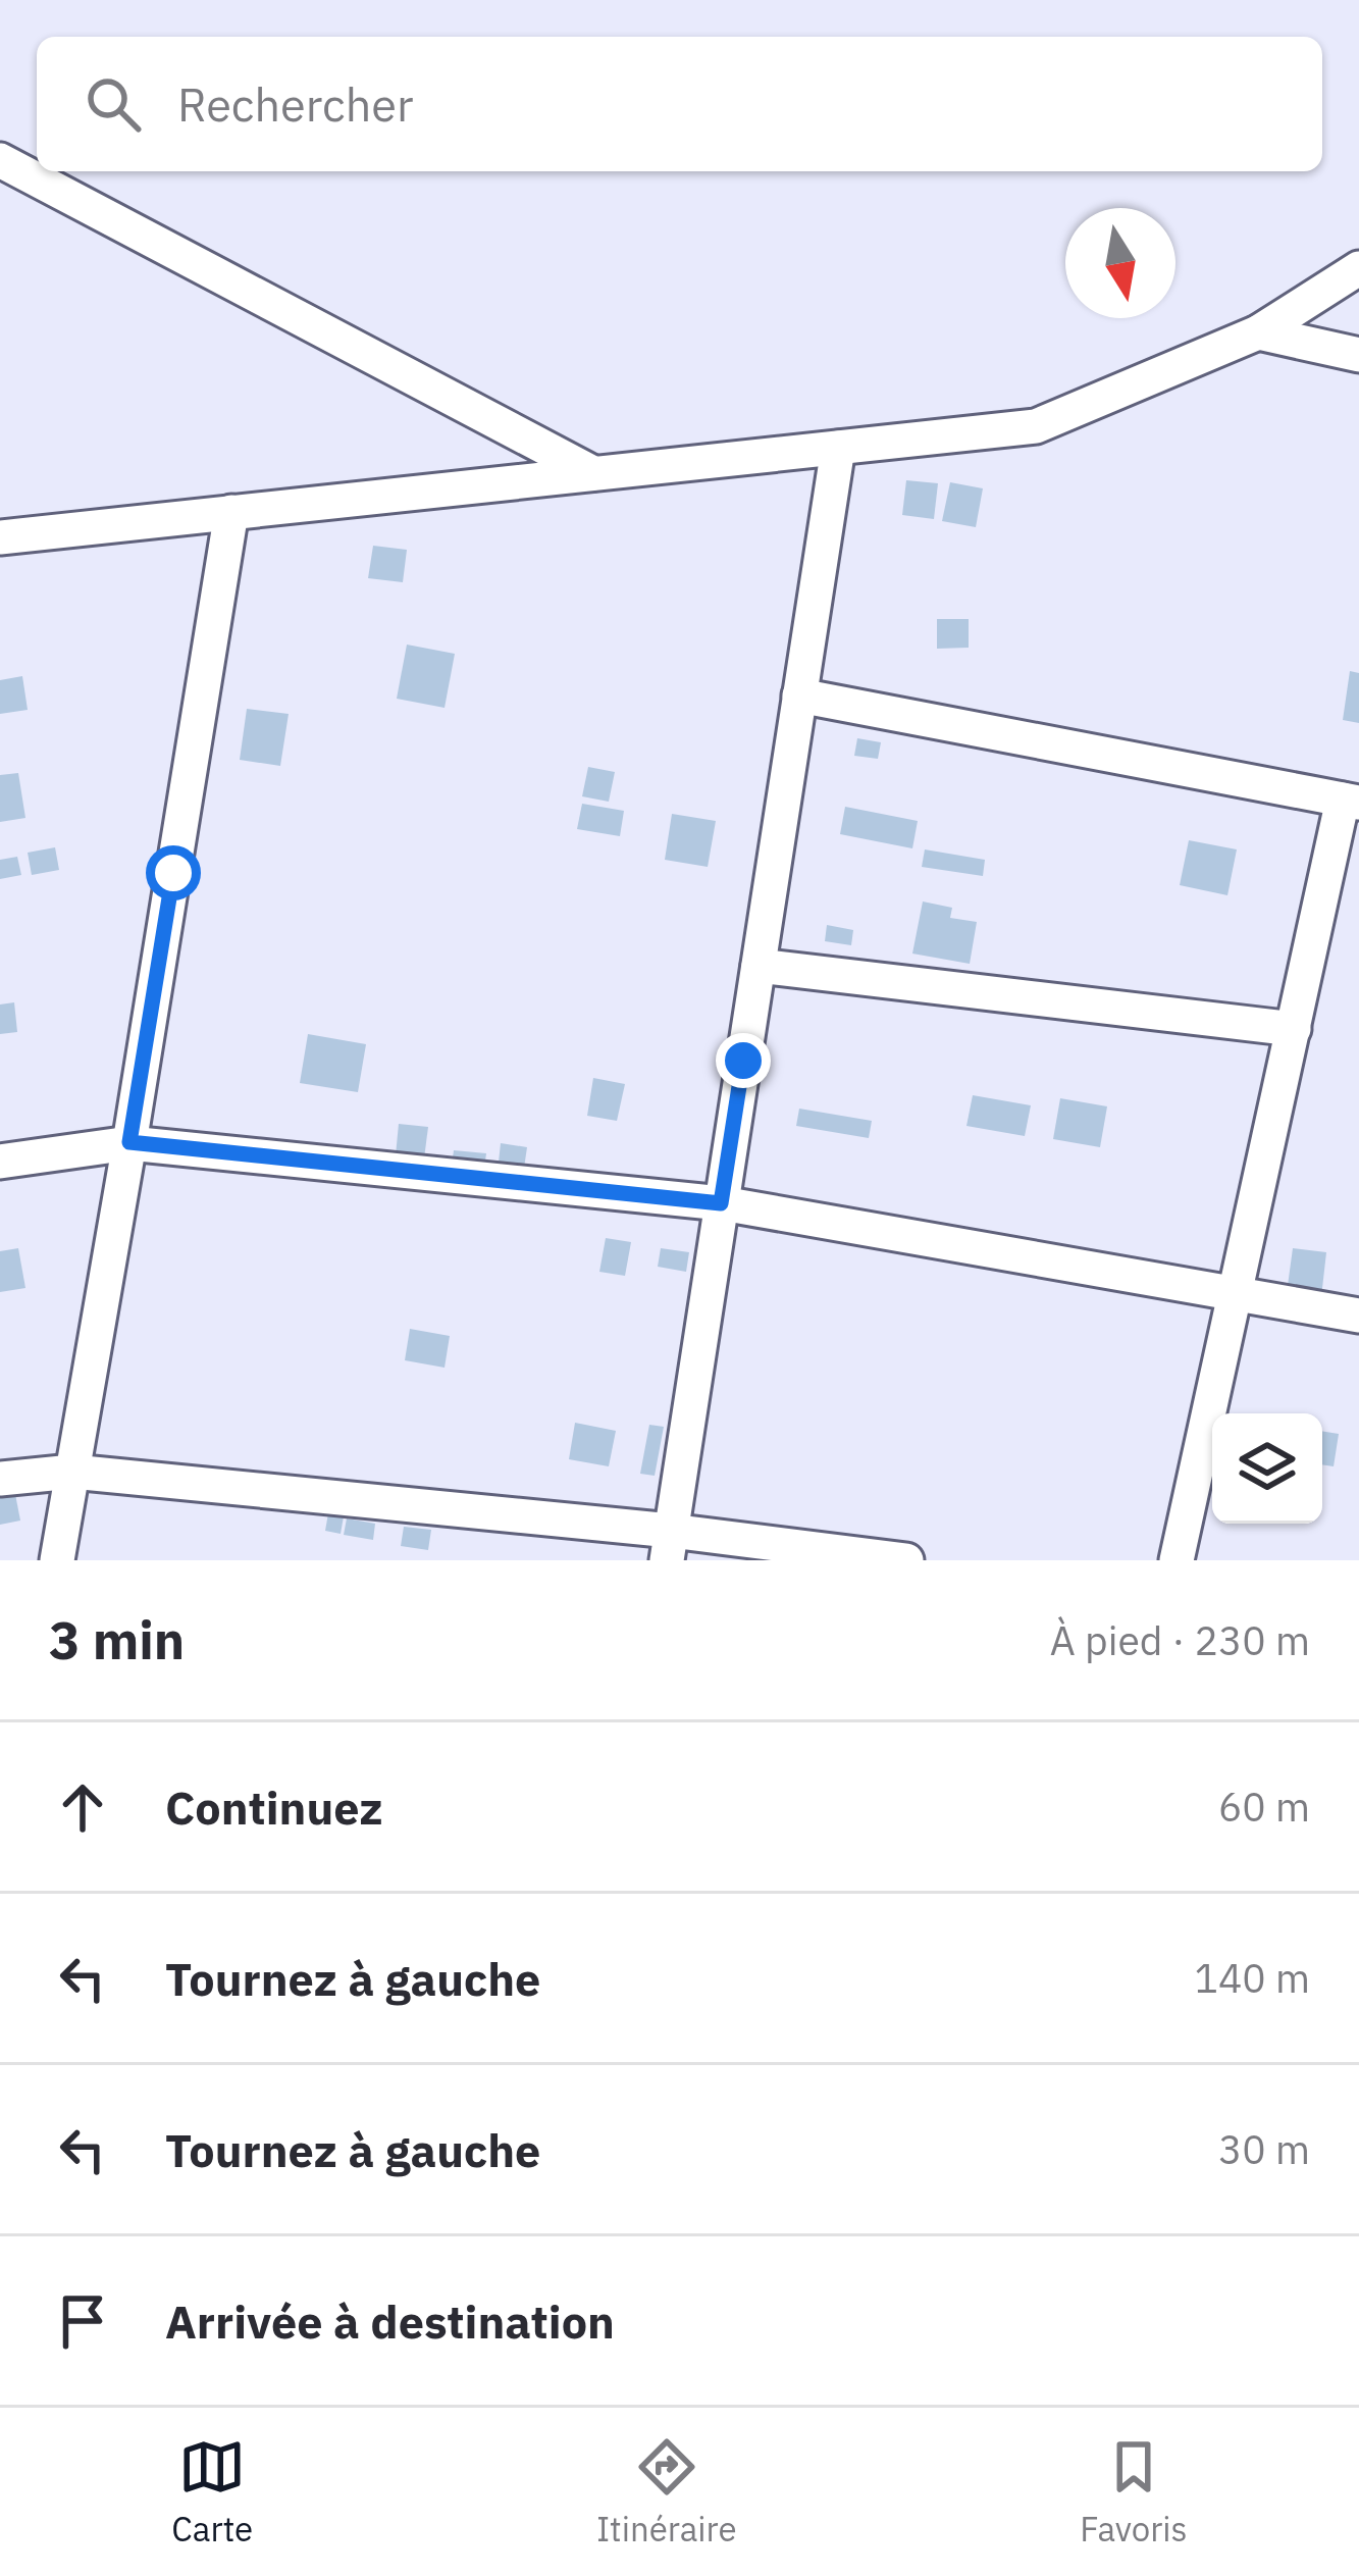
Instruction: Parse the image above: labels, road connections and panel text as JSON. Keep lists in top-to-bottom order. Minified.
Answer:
{"north":"bottom","page":{"search":"Rechercher","heading":["3 min","À pied · 230 m"],"list":[["Continuez","60 m"],["Tournez à gauche","140 m"],["Tournez à gauche","30 m"],"Arrivée à destination"],"nav":["Carte","Itinéraire","Favoris"]}}
